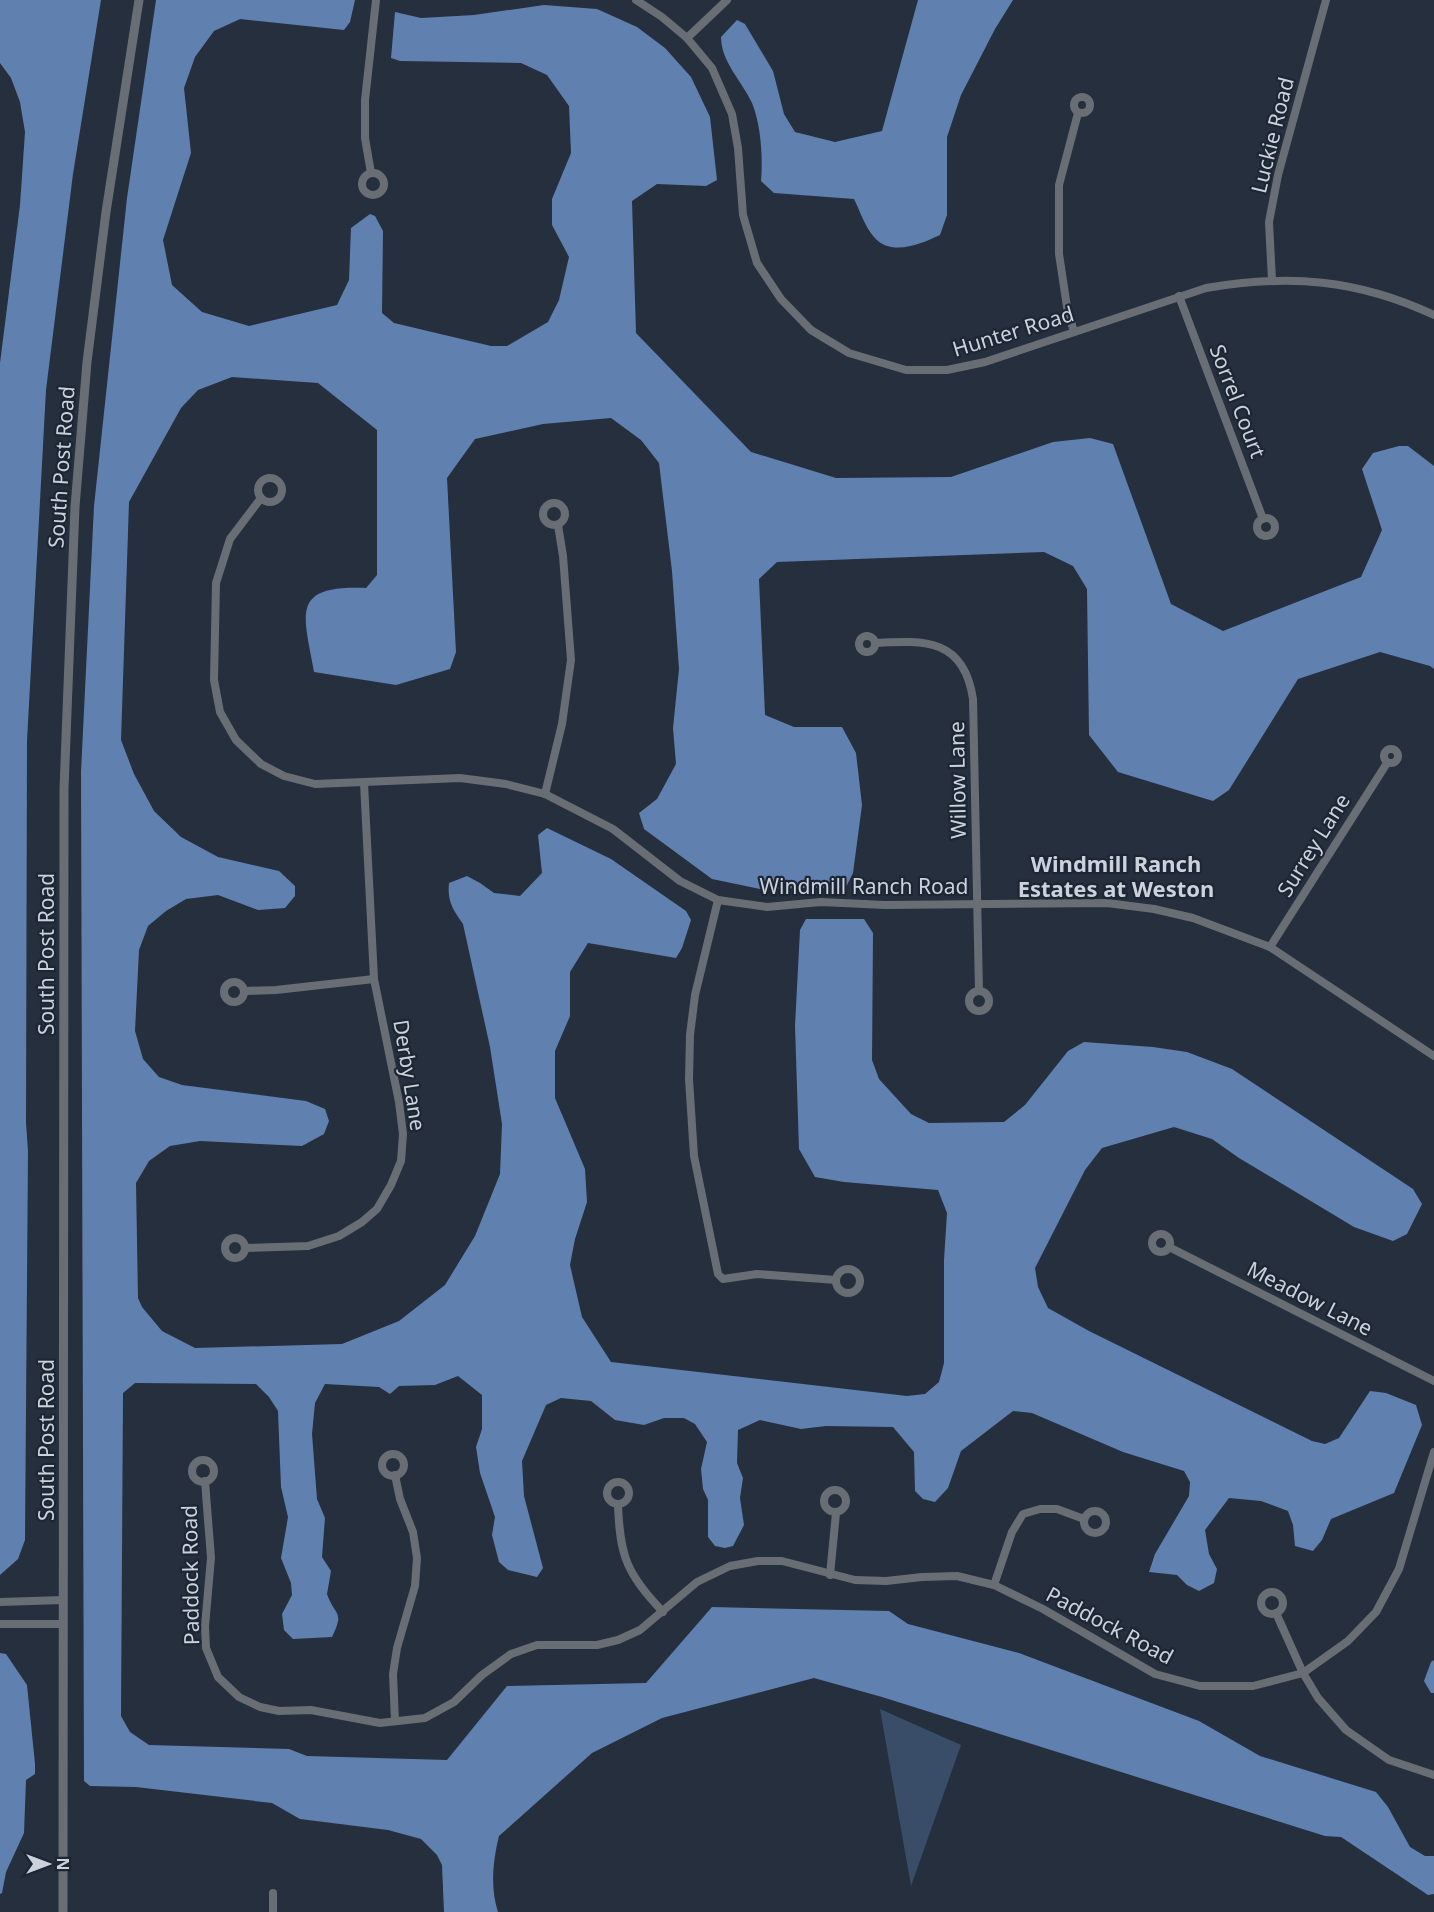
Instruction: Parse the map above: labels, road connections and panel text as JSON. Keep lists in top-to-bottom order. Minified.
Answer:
{"streets":{"street":["Luckie Road","Hunter Road","Sorrel Court","South Post Road","Willow Lane","Surrey Lane","Windmill Ranch Road","Derby Lane","Meadow Lane","Paddock Road"]},"crossings":[["Luckie Road","Hunter Road"],["Hunter Road","Sorrel Court"],["Willow Lane","Windmill Ranch Road"],["Surrey Lane","Windmill Ranch Road"],["Windmill Ranch Road","Derby Lane"]],"districts":["Windmill Ranch Estates at Weston"],"north":"right"}
